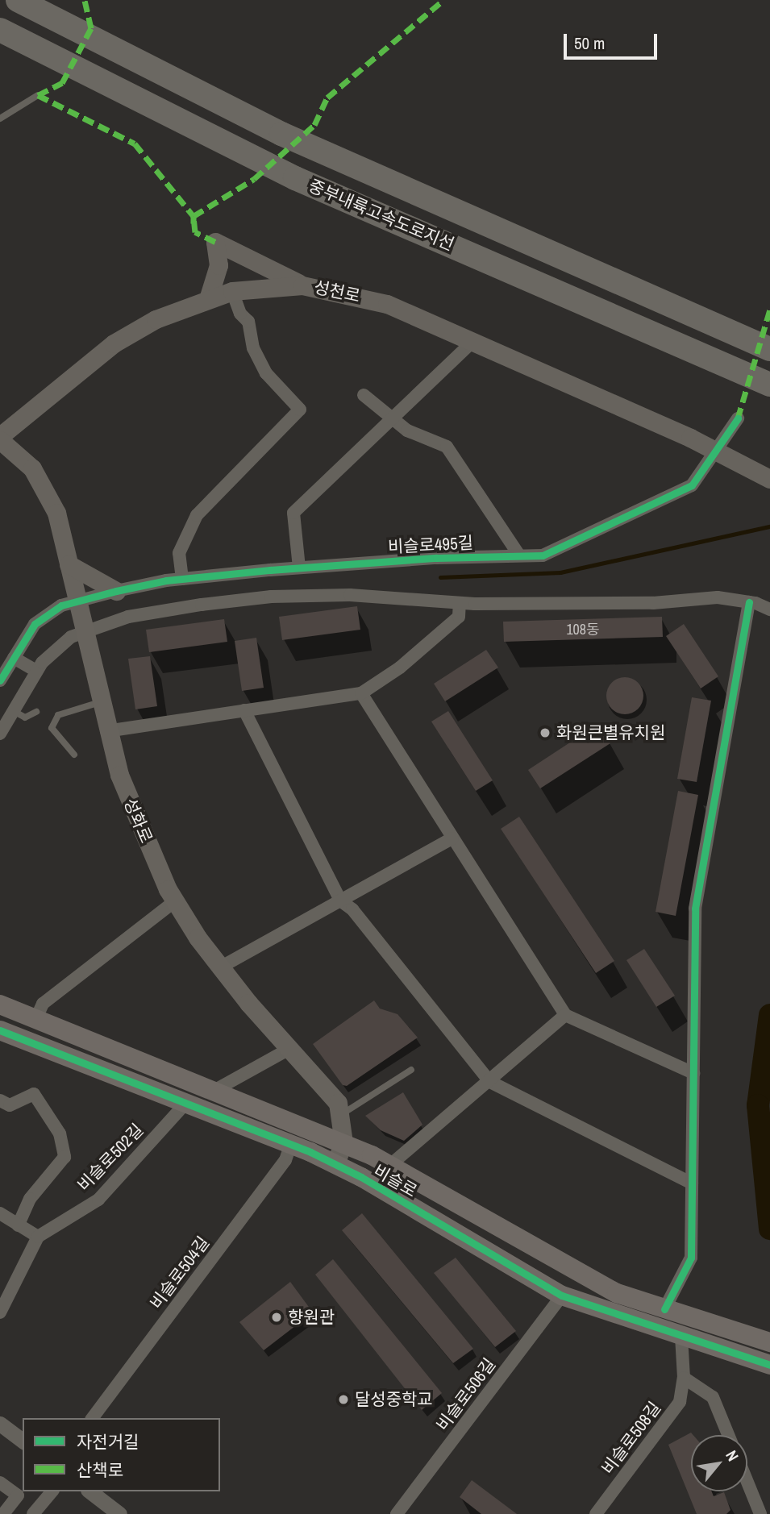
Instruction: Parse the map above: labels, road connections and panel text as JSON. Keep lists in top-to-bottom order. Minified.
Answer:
{"streets":{"highway":["중부내륙고속도로지선"],"main road":["성천로","성화로","비슬로"],"street":["비슬로495길","비슬로502길","비슬로504길","비슬로506길","비슬로508길"]},"crossings":[["성천로","성화로"],["비슬로495길","성화로"],["성화로","비슬로"],["비슬로502길","비슬로"],["비슬로","비슬로504길"],["비슬로","비슬로506길"],["비슬로","비슬로508길"]],"places":["화원큰별유치원","향원관","달성중학교"],"house_numbers":["108동"],"legend":["자전거길","산책로"],"scale_bar":"50 m","north":"top right"}
